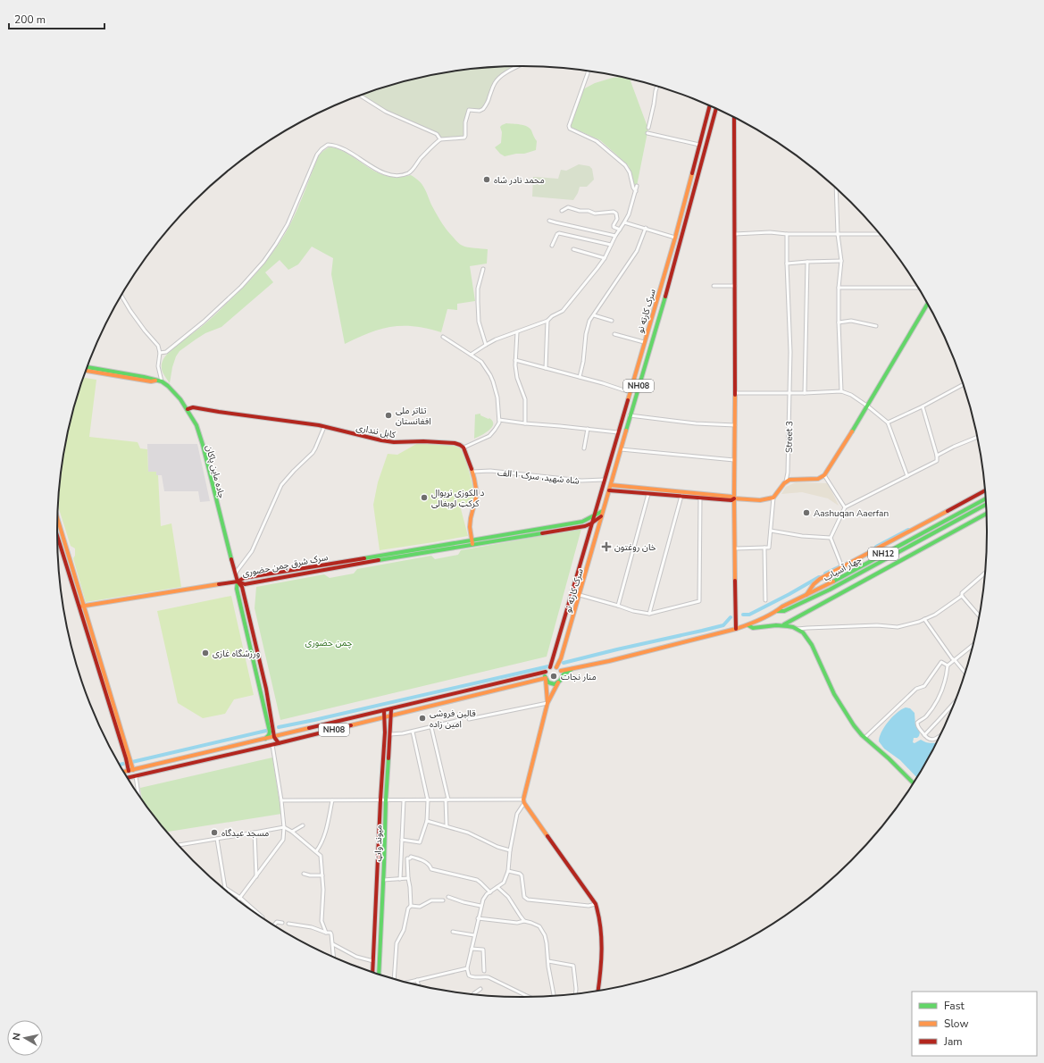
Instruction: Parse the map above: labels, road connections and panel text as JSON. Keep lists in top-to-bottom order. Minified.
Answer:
{"streets":{"main road":["سرک کارته نو","NH08","کابل ننداری","جاده ماین پاکان","NH12","سرک شرق چمن حضوری","چهار آسیاب","میوند واټ"],"street":["Street 3","شاه شهید، سرک ۱ الف"]},"crossings":[["سرک کارته نو","NH08"],["سرک کارته نو","شاه شهید، سرک ۱ الف"],["سرک کارته نو","NH12"],["سرک کارته نو","سرک شرق چمن حضوری"],["NH08","NH12"],["NH08","میوند واټ"],["کابل ننداری","جاده ماین پاکان"],["جاده ماین پاکان","سرک شرق چمن حضوری"],["NH12","چهار آسیاب"]],"parks":["چمن حضوری"],"places":{"other":["محمد نادر شاه","تئاتر ملی افغانستان","د الکوزی نړیوال کرکټ لوبغالی","Aashuqan Aaerfan","ورزشگاه غازی","منار نجات","قالین فروشی امین زاده","مسجد عیدگاه"],"health":["خان روغتون"]},"legend":["Fast","Slow","Jam"],"scale_bar":"200 m","north":"left"}
